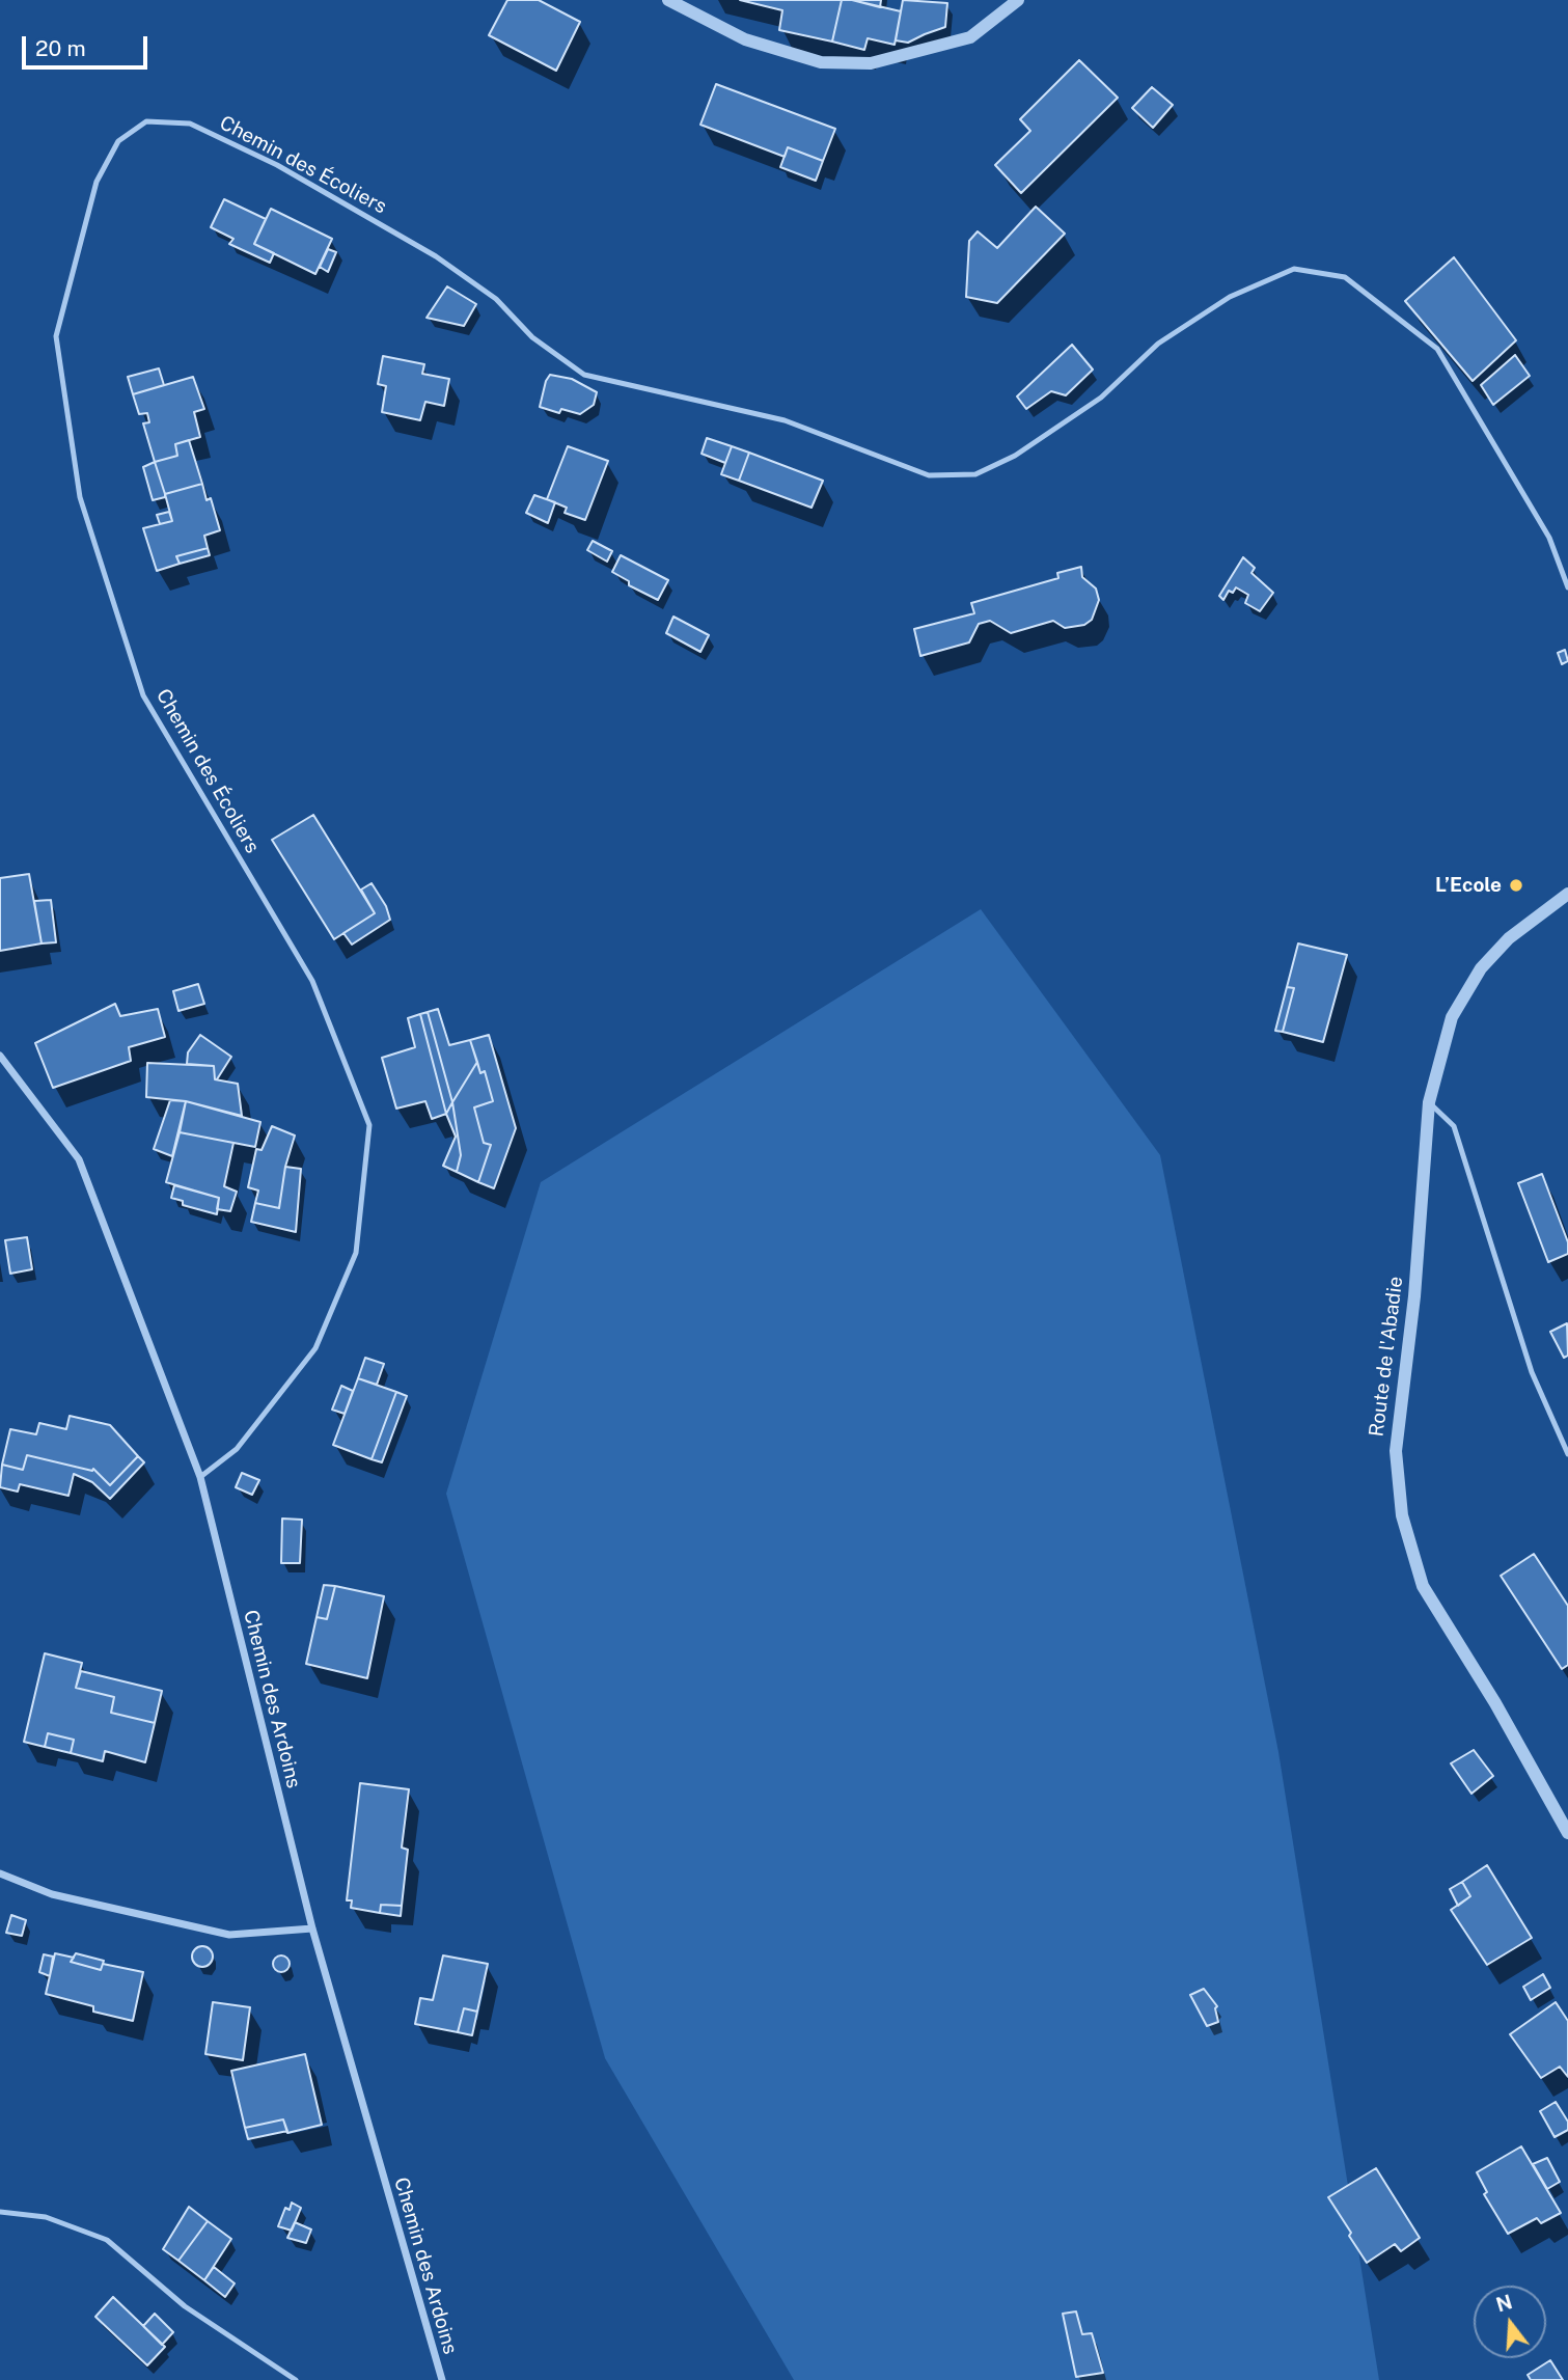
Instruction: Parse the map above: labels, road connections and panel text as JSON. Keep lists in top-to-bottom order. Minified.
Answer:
{"streets":{"street":["Route de l'Abadie","Chemin des Ardoins"],"lane":["Chemin des Écoliers"]},"crossings":[["Chemin des Écoliers","Chemin des Ardoins"]],"places":["L’Ecole"],"scale_bar":"20 m","north":"top"}
